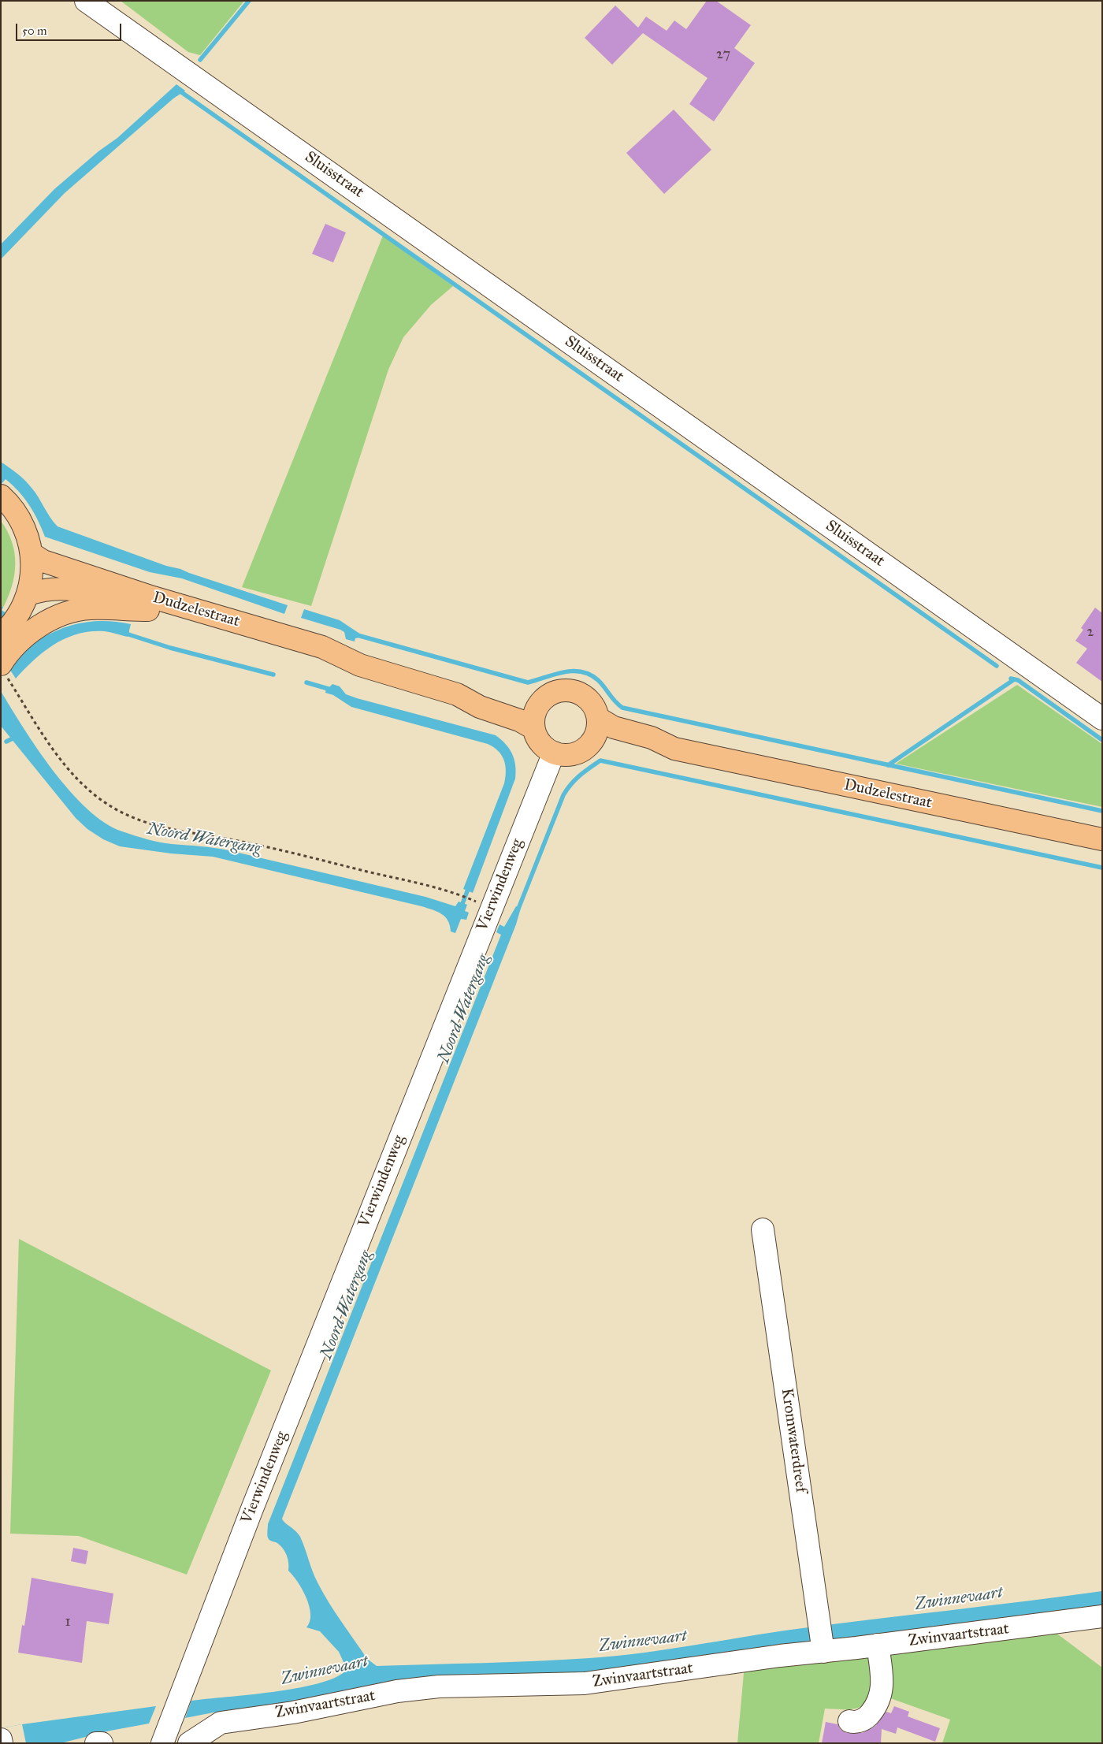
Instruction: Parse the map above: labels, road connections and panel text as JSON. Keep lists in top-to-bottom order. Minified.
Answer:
{"streets":{"main road":["Dudzelestraat"],"street":["Sluisstraat","Vierwindenweg","Kromwaterdreef","Zwinvaartstraat"]},"crossings":[["Dudzelestraat","Vierwindenweg"],["Kromwaterdreef","Zwinvaartstraat"]],"water":["Noord Watergang","Zwinnevaart"],"house_numbers":["27","2","1"],"scale_bar":"50 m"}
